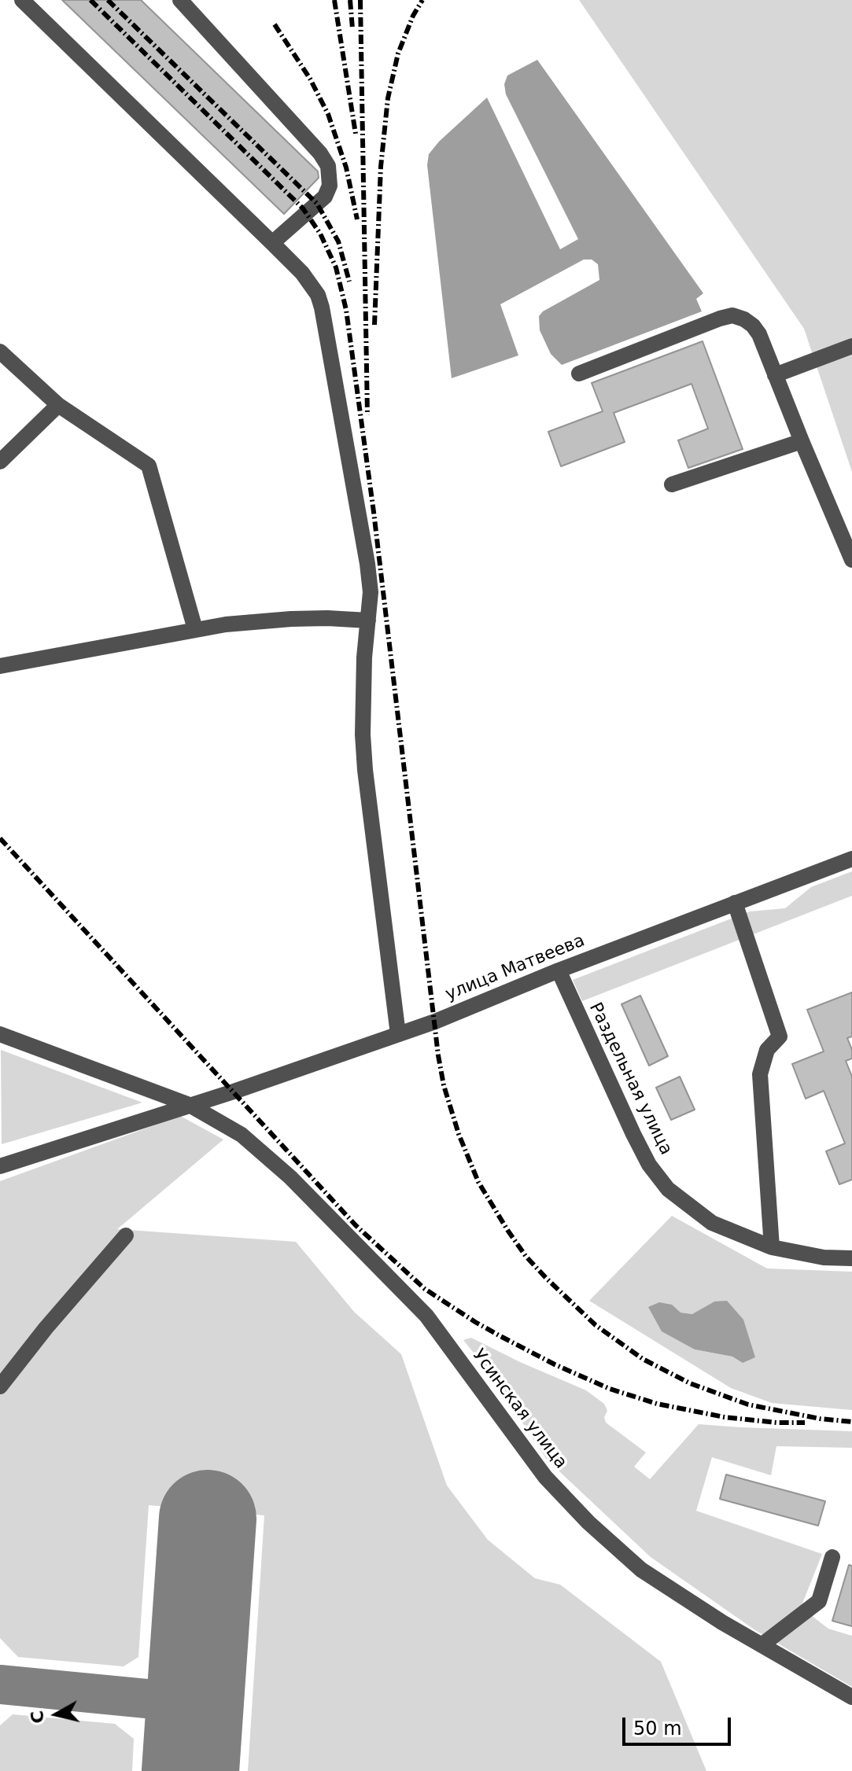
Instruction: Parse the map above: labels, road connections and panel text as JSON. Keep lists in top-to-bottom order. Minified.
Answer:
{"streets":{"street":["улица Матвеева","Раздельная улица","Усинская улица"]},"crossings":[["улица Матвеева","Раздельная улица"],["улица Матвеева","Усинская улица"]],"scale_bar":"50 m","north":"left"}
